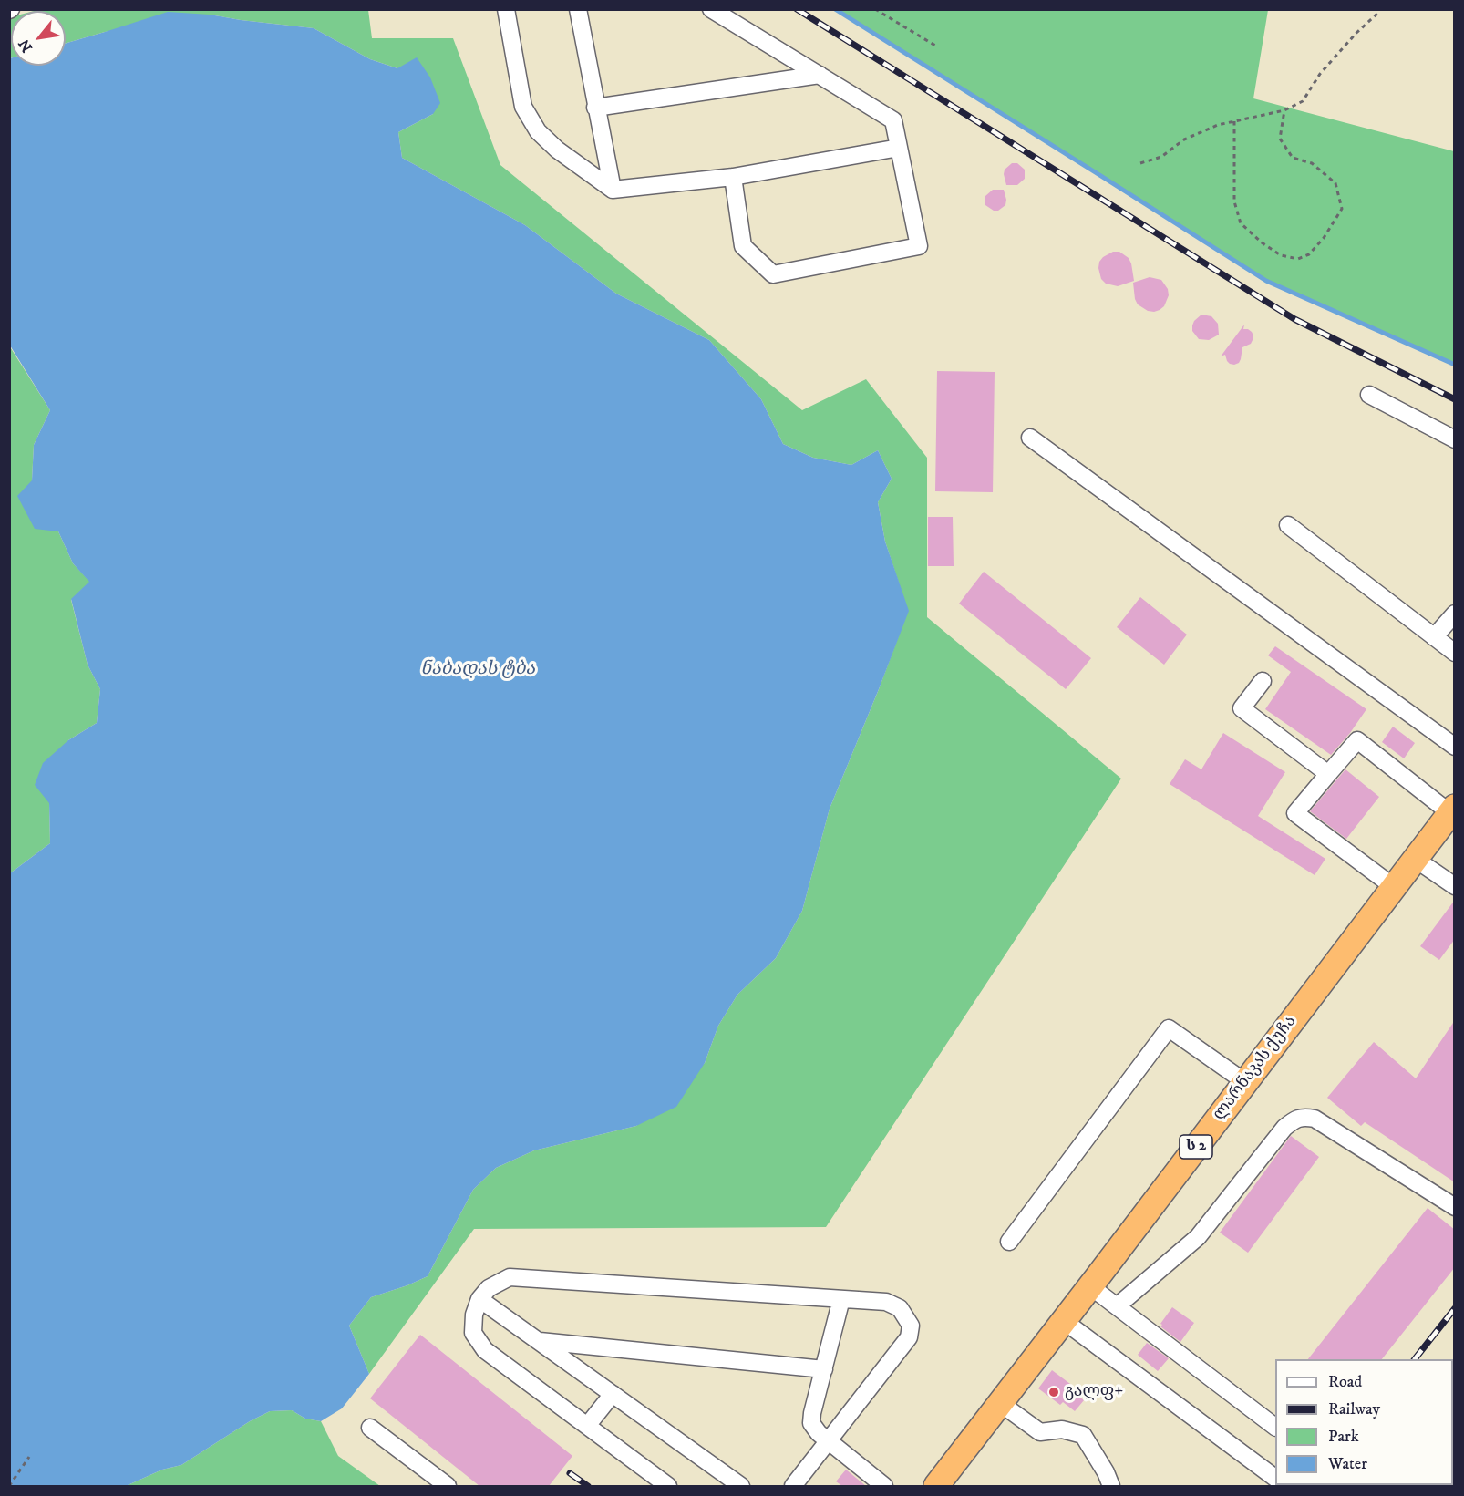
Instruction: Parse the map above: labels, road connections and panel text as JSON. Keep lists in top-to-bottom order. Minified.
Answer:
{"streets":{"highway":["ლარნაკას ქუჩა","ს 2"]},"water":["ნაბადას ტბა"],"places":["გალფ+"],"legend":["Road","Railway","Park","Water"],"north":"bottom left"}
